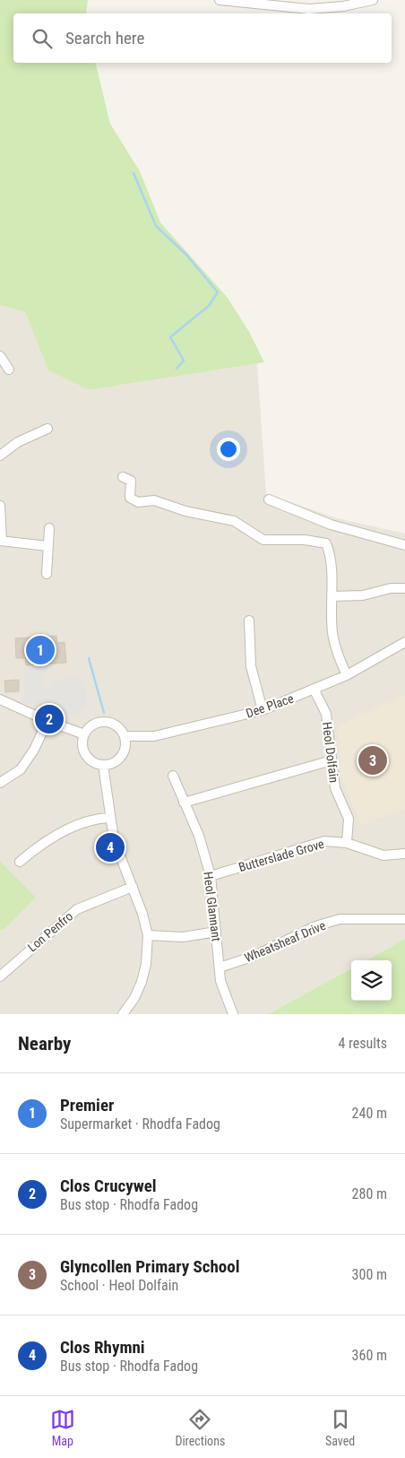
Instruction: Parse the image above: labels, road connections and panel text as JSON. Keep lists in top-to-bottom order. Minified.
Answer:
{"streets":{"street":["Dee Place","Heol Dolfain","Butterslade Grove","Heol Glannant","Lon Penfro","Wheatsheaf Drive"]},"crossings":[["Dee Place","Heol Dolfain"],["Heol Dolfain","Butterslade Grove"],["Butterslade Grove","Heol Glannant"],["Heol Glannant","Wheatsheaf Drive"]],"page":{"search":"Search here","pins":["1","2","3","4"],"heading":["Nearby","4 results"],"list":[{"mark":"1","name":"Premier","note":"Supermarket · Rhodfa Fadog","value":"240 m"},{"mark":"2","name":"Clos Crucywel","note":"Bus stop · Rhodfa Fadog","value":"280 m"},{"mark":"3","name":"Glyncollen Primary School","note":"School · Heol Dolfain","value":"300 m"},{"mark":"4","name":"Clos Rhymni","note":"Bus stop · Rhodfa Fadog","value":"360 m"}],"nav":["Map","Directions","Saved"]}}
